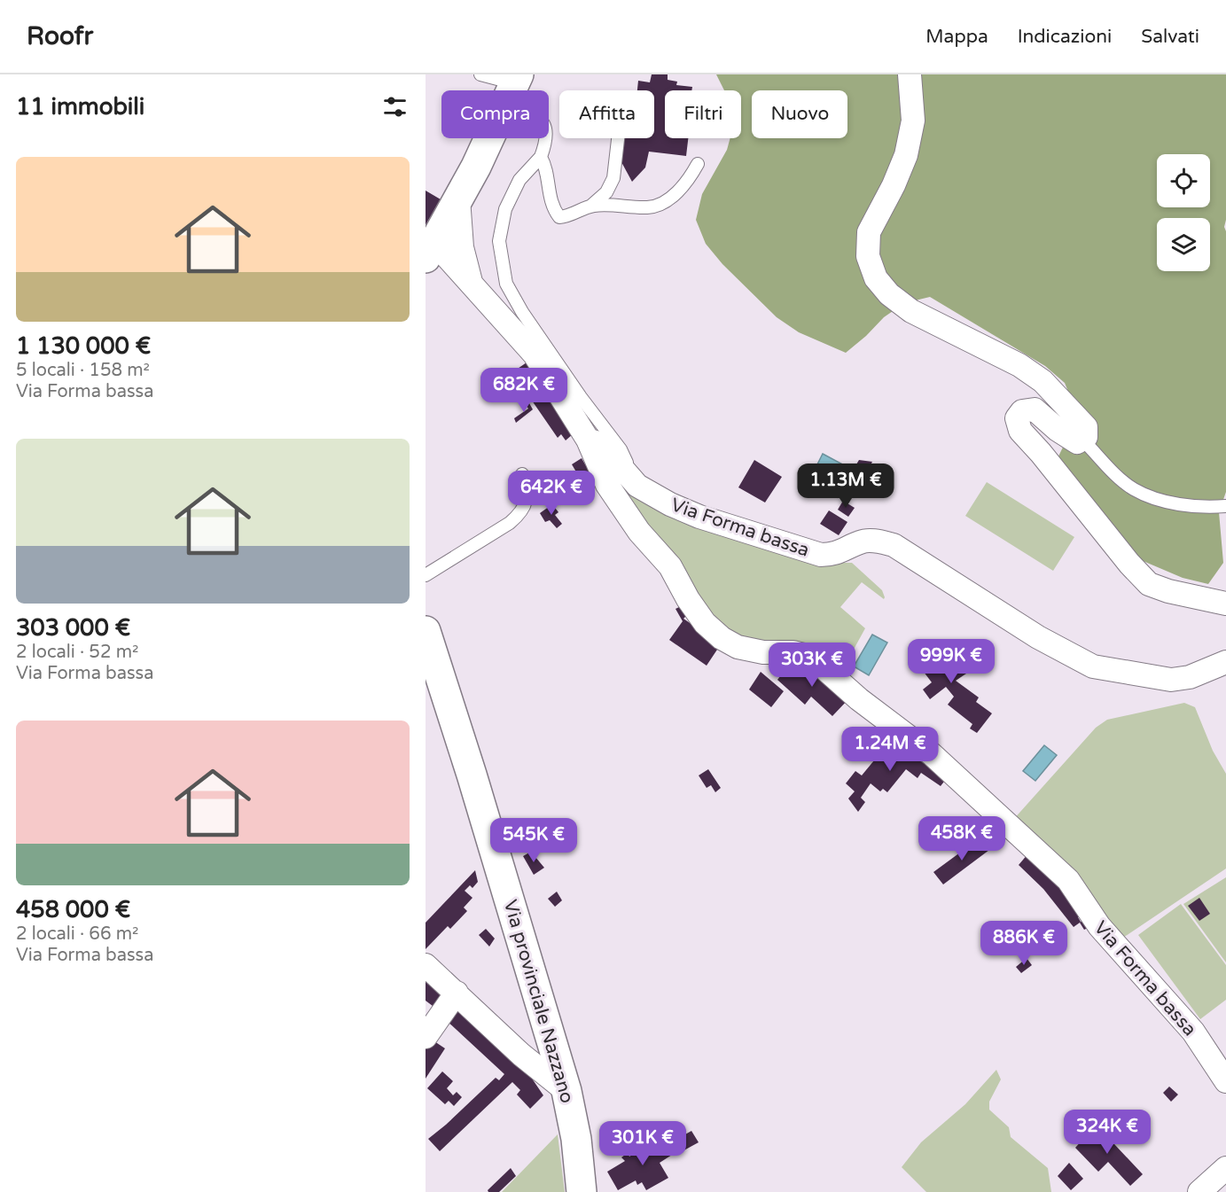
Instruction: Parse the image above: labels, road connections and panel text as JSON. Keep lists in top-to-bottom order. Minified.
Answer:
{"streets":{"main road":["Via provinciale Nazzano"],"street":["Via Forma bassa"]},"page":{"header":"Roofr","nav":["Mappa","Indicazioni","Salvati"],"heading":"11 immobili","chip":["Compra","Affitta","Filtri","Nuovo"],"list":[{"name":"1 130 000 €","note":"5 locali · 158 m² · Via Forma bassa"},{"name":"303 000 €","note":"2 locali · 52 m² · Via Forma bassa"},{"name":"458 000 €","note":"2 locali · 66 m² · Via Forma bassa"}],"price":["682K €","1.13M €","642K €","999K €","303K €","1.24M €","458K €","545K €","886K €","324K €","301K €"]}}
